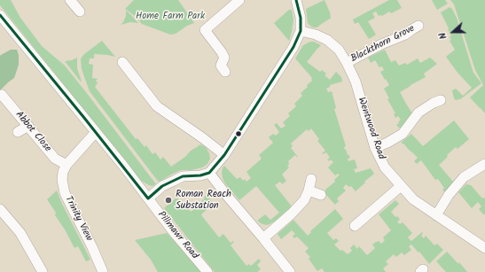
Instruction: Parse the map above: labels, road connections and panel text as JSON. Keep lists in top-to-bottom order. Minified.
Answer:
{"streets":{"street":["Blackthorn Grove","Wentwood Road","Abbot Close","Trinity View","Pillmawr Road"]},"crossings":[["Blackthorn Grove","Wentwood Road"],["Abbot Close","Trinity View"],["Trinity View","Pillmawr Road"]],"parks":["Home Farm Park"],"places":["Roman Reach Substation"],"north":"left"}
